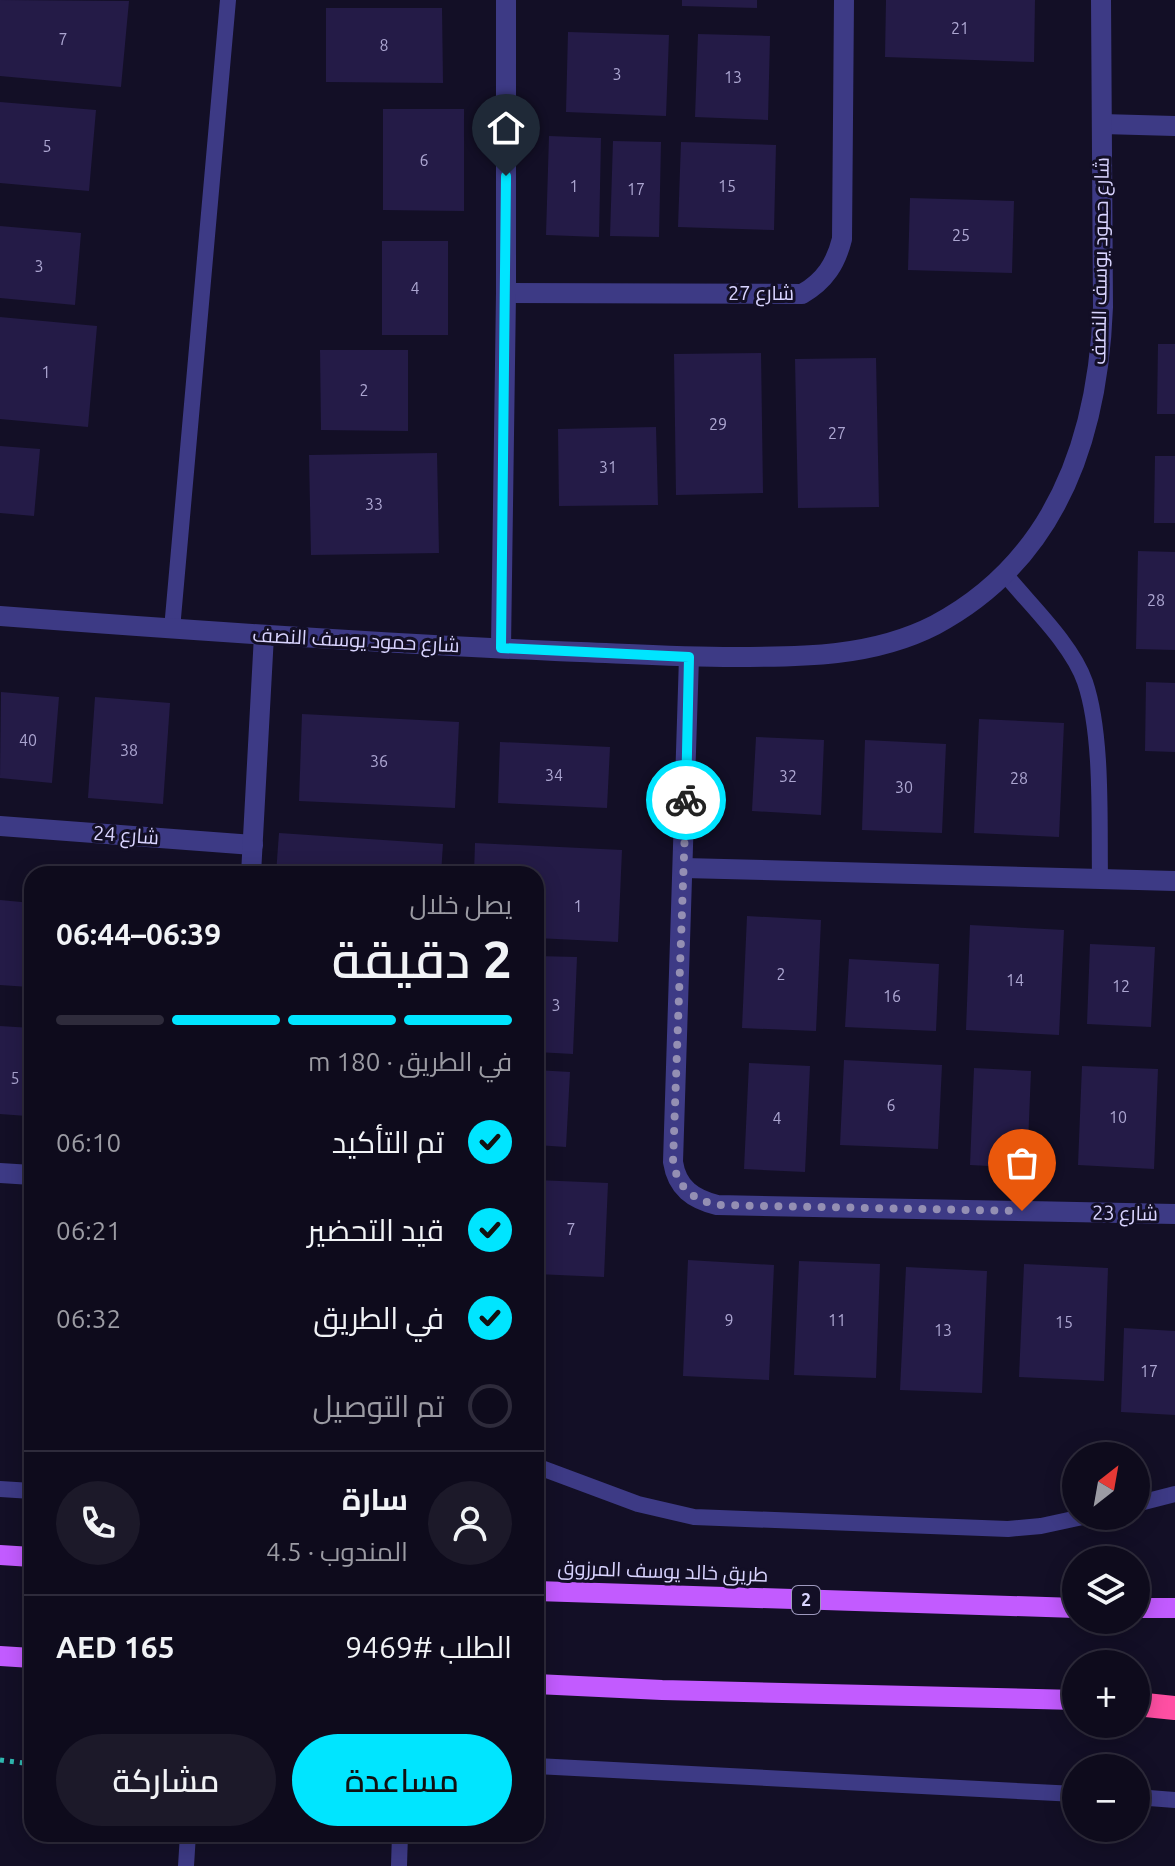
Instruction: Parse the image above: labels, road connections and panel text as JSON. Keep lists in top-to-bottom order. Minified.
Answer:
{"streets":{"main road":["طريق خالد يوسف المرزوق","2"],"street":["شارع حمود يوسف النصف","شارع 27","شارع 24","شارع 23"]},"crossings":[["شارع حمود يوسف النصف","شارع 23"]],"house_numbers":["21","7","8","3","13","5","6","1","15","17","25","3","4","1","2","29","27","31","33","28","40","38","36","34","32","28","30","1","2","14","12","16","3","5","6","10","4","7","9","11","15","13","17"],"north":"top right","page":{"heading":["2 دقيقة","يصل خلال","06:39–06:44"],"panel":["سارة","المندوب · 4.5","الطلب #9469","AED 165"],"bar":"في الطريق · 180 m","list":[["تم التأكيد","06:10"],["قيد التحضير","06:21"],["في الطريق","06:32"],"تم التوصيل"],"map_buttons":["+","−"],"buttons":["مساعدة","مشاركة"]}}
